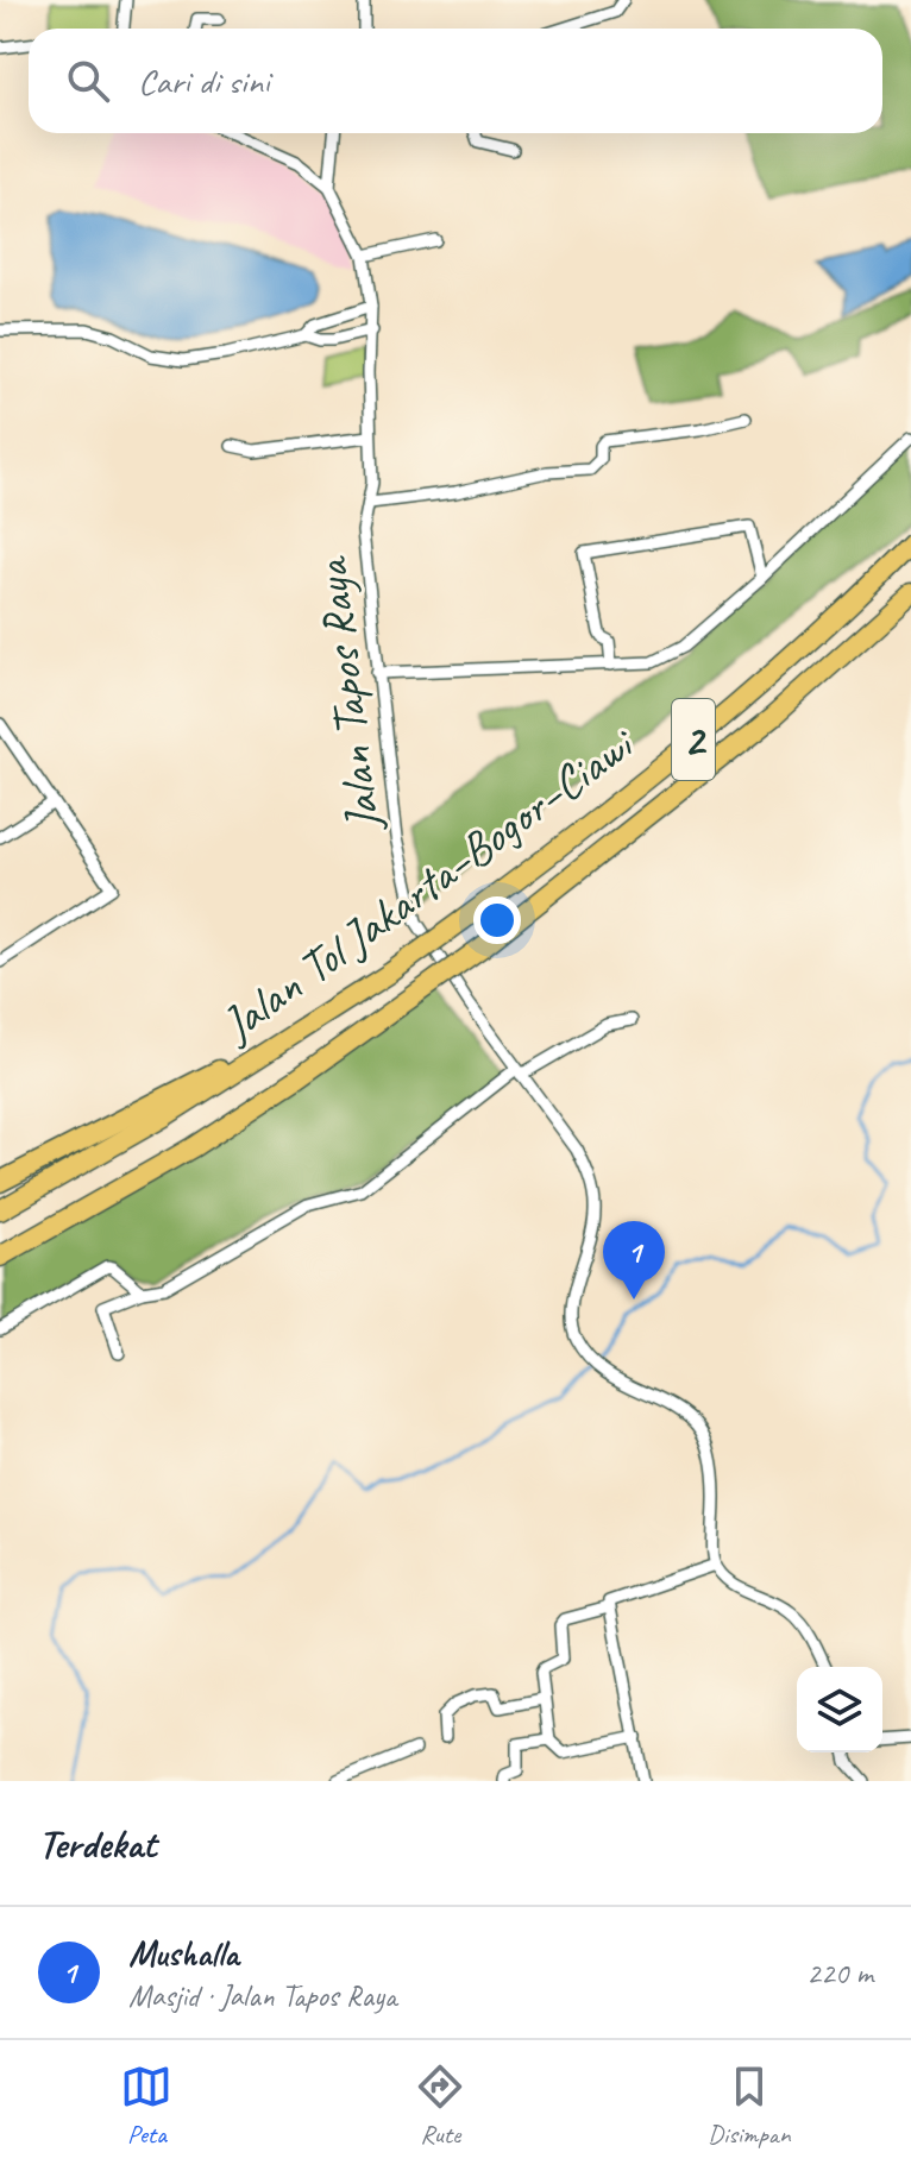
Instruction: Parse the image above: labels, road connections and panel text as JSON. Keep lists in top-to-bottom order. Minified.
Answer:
{"streets":{"highway":["2","Jalan Tol Jakarta–Bogor–Ciawi"],"street":["Jalan Tapos Raya"]},"page":{"search":"Cari di sini","pins":"1","heading":"Terdekat","list":[{"mark":"1","name":"Mushalla","note":"Masjid · Jalan Tapos Raya","value":"220 m"}],"nav":["Peta","Rute","Disimpan"]}}
